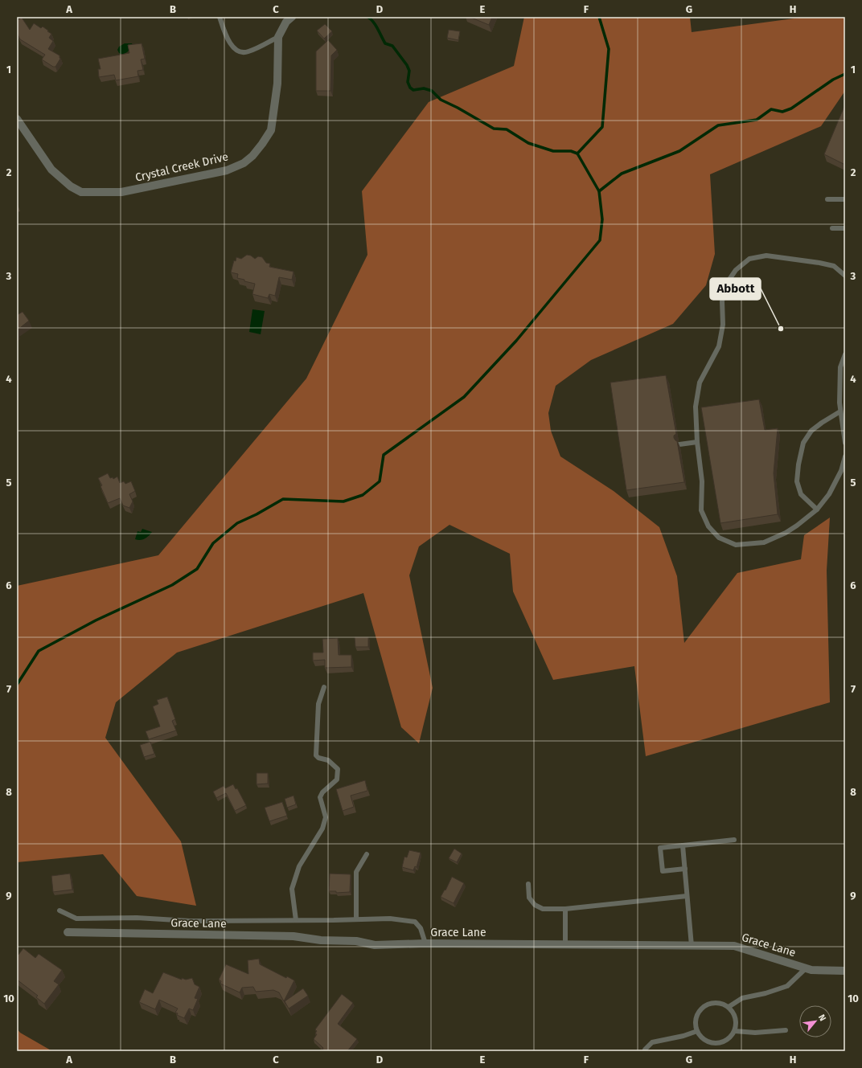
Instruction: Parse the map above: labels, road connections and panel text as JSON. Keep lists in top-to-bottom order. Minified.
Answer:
{"streets":{"street":["Crystal Creek Drive","Grace Lane"]},"places":["Abbott"],"north":"top right","grid":{"columns":["A","B","C","D","E","F","G","H"],"rows":["1","2","3","4","5","6","7","8","9","10"]}}
